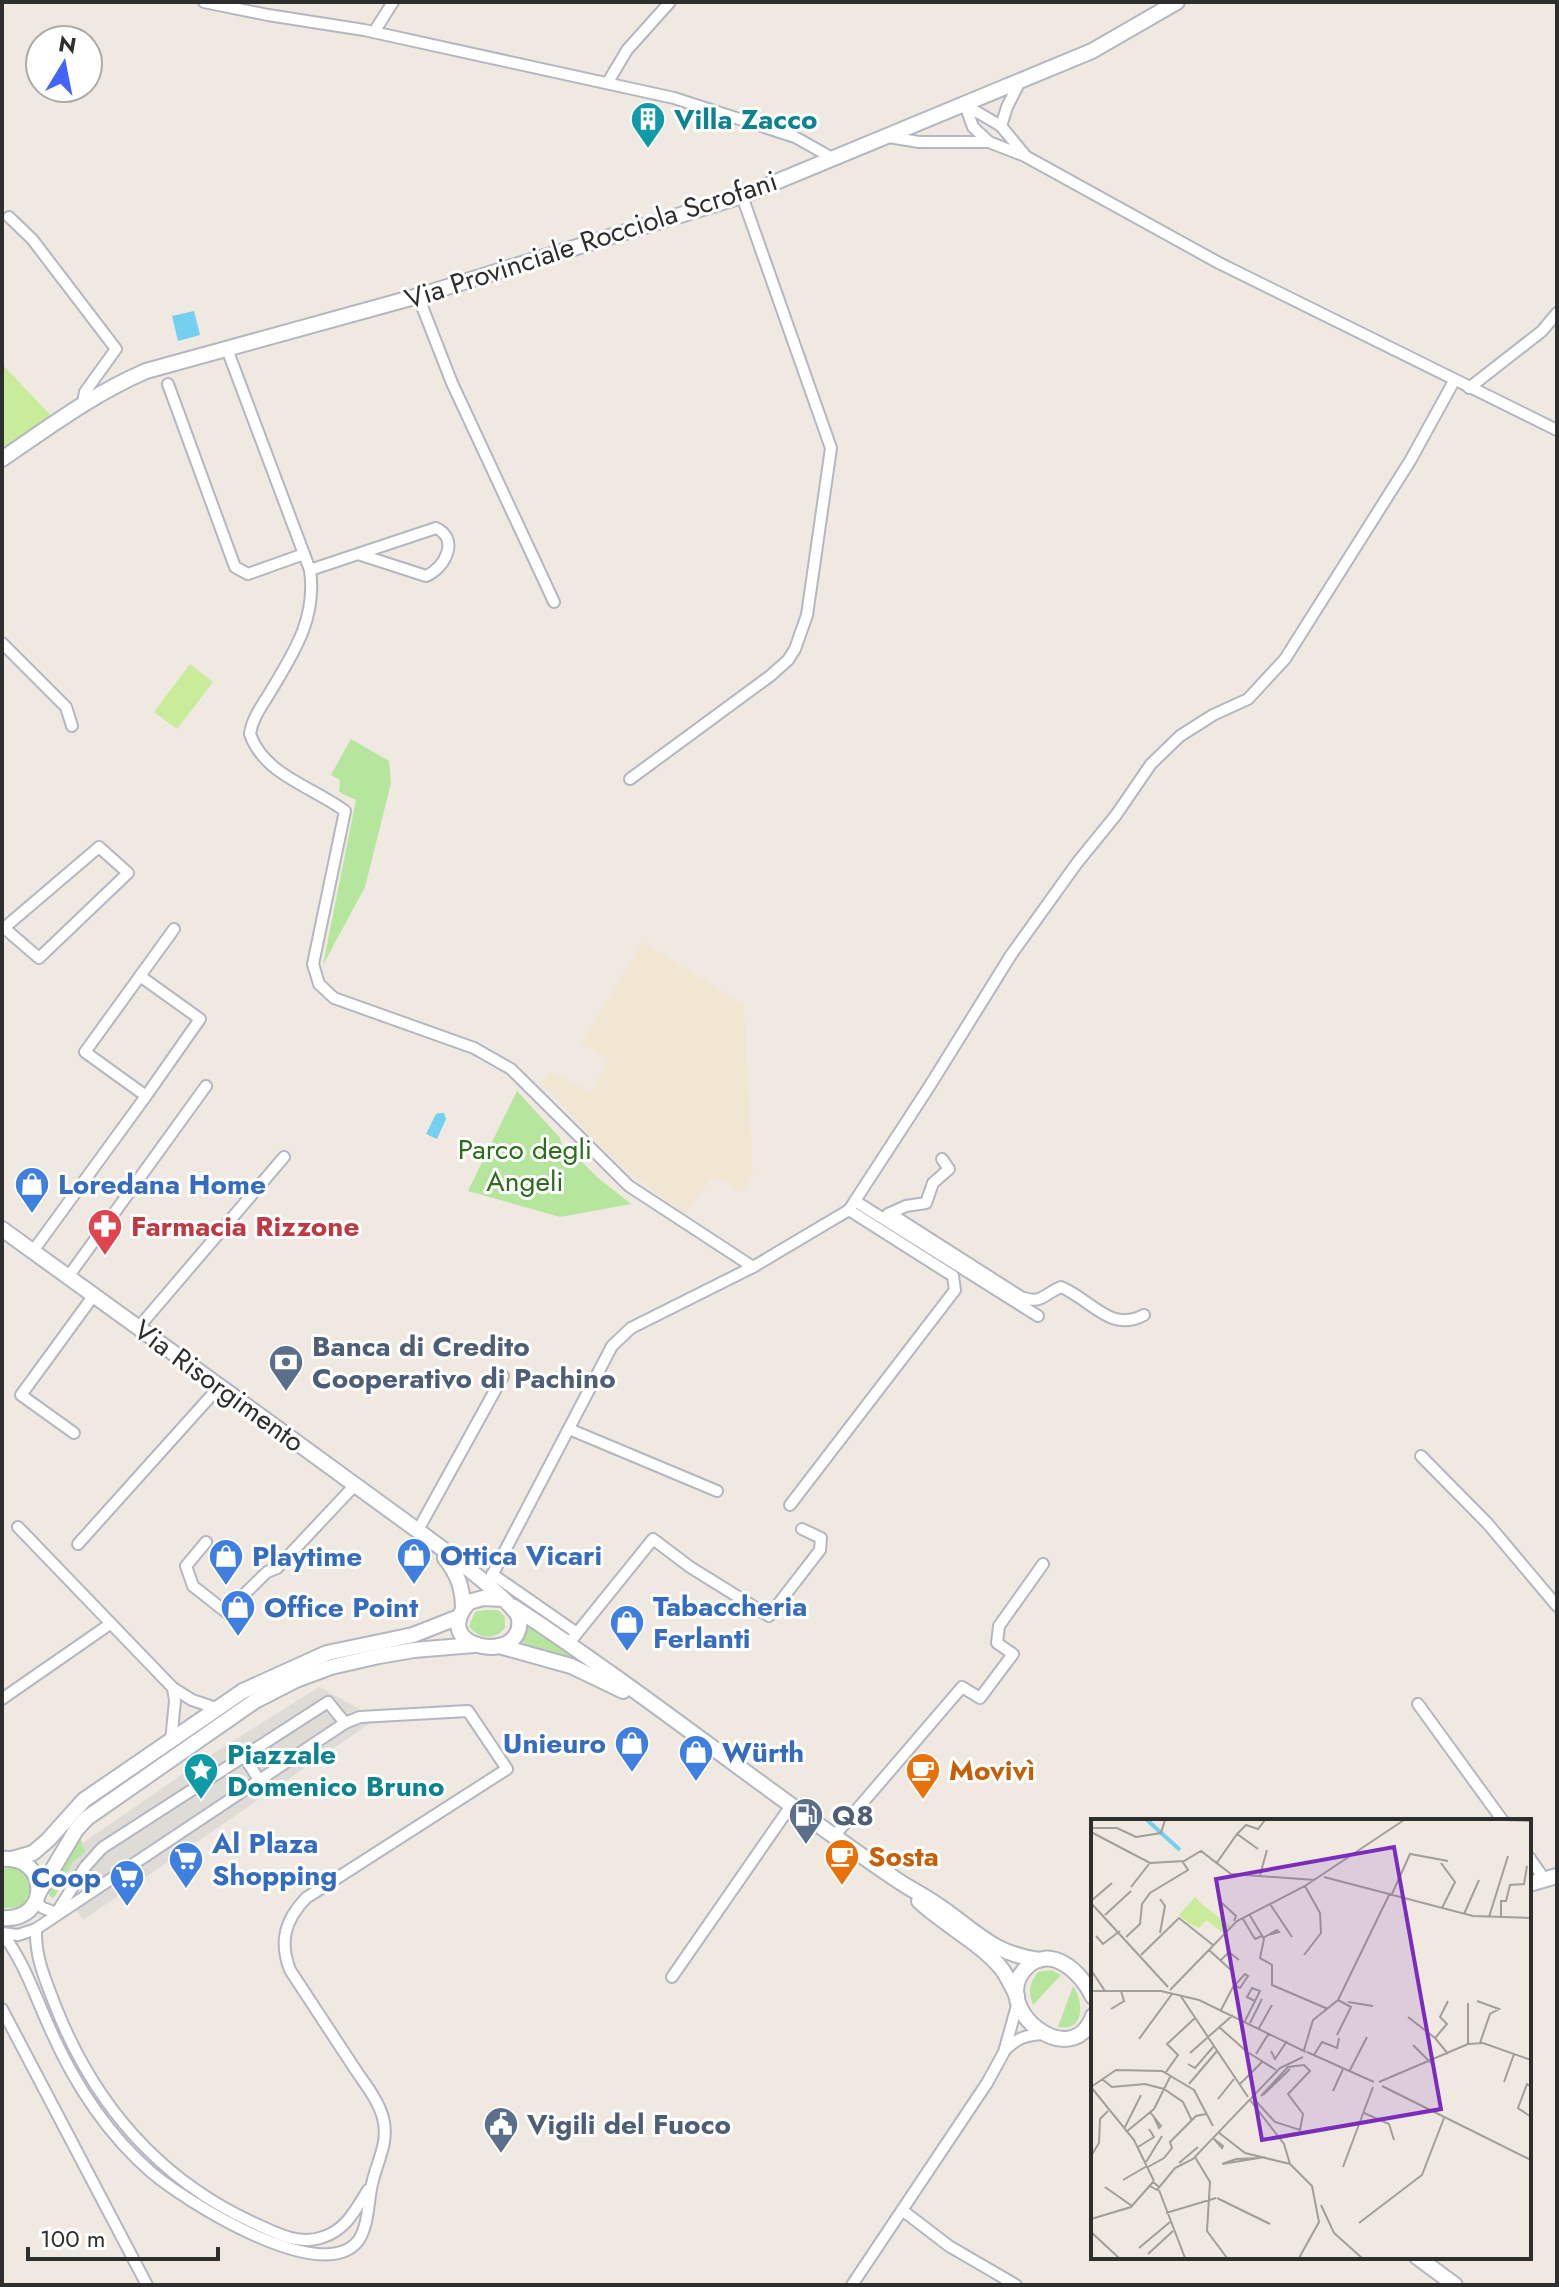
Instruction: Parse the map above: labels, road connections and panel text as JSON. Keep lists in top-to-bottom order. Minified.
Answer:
{"streets":{"main road":["Via Provinciale Rocciola Scrofani","Via Risorgimento"]},"parks":["Parco degli Angeli"],"places":{"building":["Villa Zacco"],"shop":["Loredana Home","Ottica Vicari","Playtime","Office Point","Tabaccheria Ferlanti","Unieuro","Würth"],"pharmacy":["Farmacia Rizzone"],"bank":["Banca di Credito Cooperativo di Pachino"],"place":["Piazzale Domenico Bruno"],"cafe":["Movivì","Sosta"],"fuel station":["Q8"],"supermarket":["Al Plaza Shopping","Coop"],"public building":["Vigili del Fuoco"]},"scale_bar":"100 m","north":"top"}
